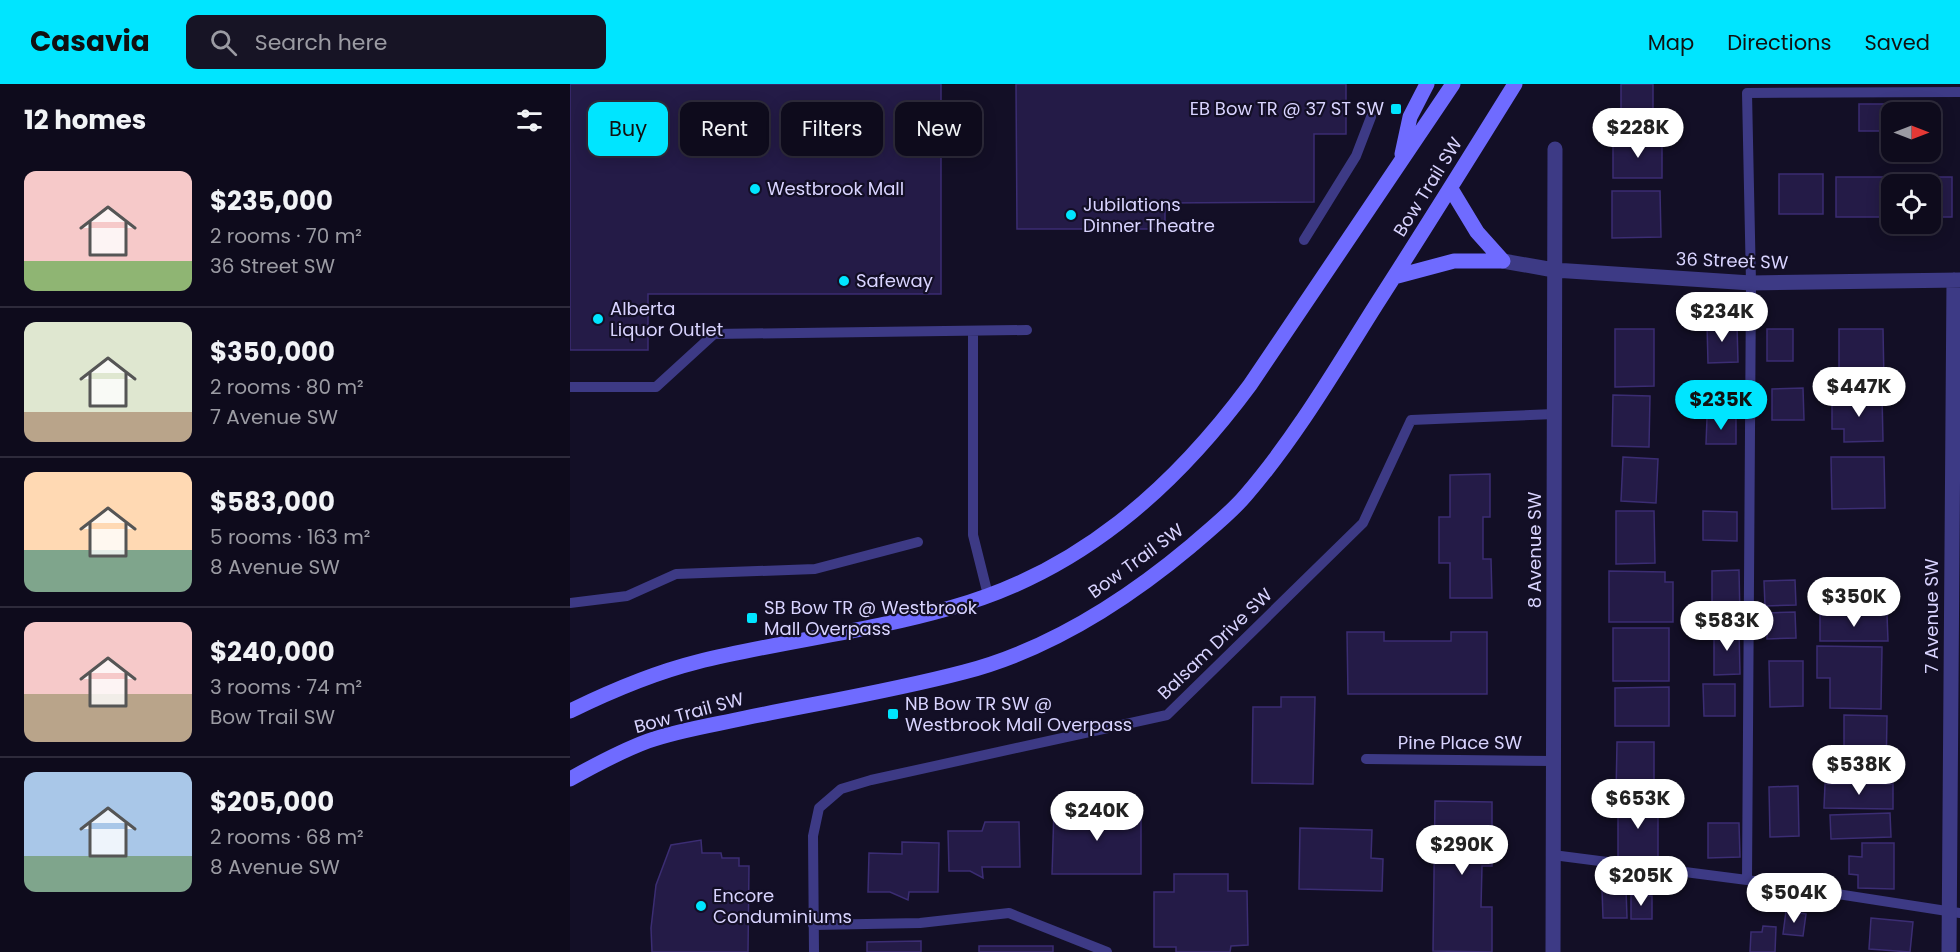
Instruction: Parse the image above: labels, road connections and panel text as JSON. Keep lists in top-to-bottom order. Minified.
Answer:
{"streets":{"main road":["Bow Trail SW","36 Street SW"],"street":["8 Avenue SW","7 Avenue SW"],"lane":["Balsam Drive SW","Pine Place SW"]},"crossings":[["Bow Trail SW","36 Street SW"],["36 Street SW","8 Avenue SW"],["36 Street SW","7 Avenue SW"],["8 Avenue SW","Balsam Drive SW"],["8 Avenue SW","Pine Place SW"]],"places":{"transit":["EB Bow TR @ 37 ST SW","SB Bow TR @ Westbrook Mall Overpass","NB Bow TR SW @ Westbrook Mall Overpass"],"other":["Westbrook Mall","Jubilations Dinner Theatre","Safeway","Alberta Liquor Outlet","Encore Conduminiums"]},"north":"right","page":{"header":"Casavia","search":"Search here","nav":["Map","Directions","Saved"],"heading":"12 homes","chip":["Buy","Rent","Filters","New"],"price":["$228K","$234K","$447K","$235K","$350K","$583K","$538K","$653K","$240K","$290K","$205K","$504K"],"list":[{"name":"$235,000","note":"2 rooms · 70 m² · 36 Street SW"},{"name":"$350,000","note":"2 rooms · 80 m² · 7 Avenue SW"},{"name":"$583,000","note":"5 rooms · 163 m² · 8 Avenue SW"},{"name":"$240,000","note":"3 rooms · 74 m² · Bow Trail SW"},{"name":"$205,000","note":"2 rooms · 68 m² · 8 Avenue SW"}]}}
